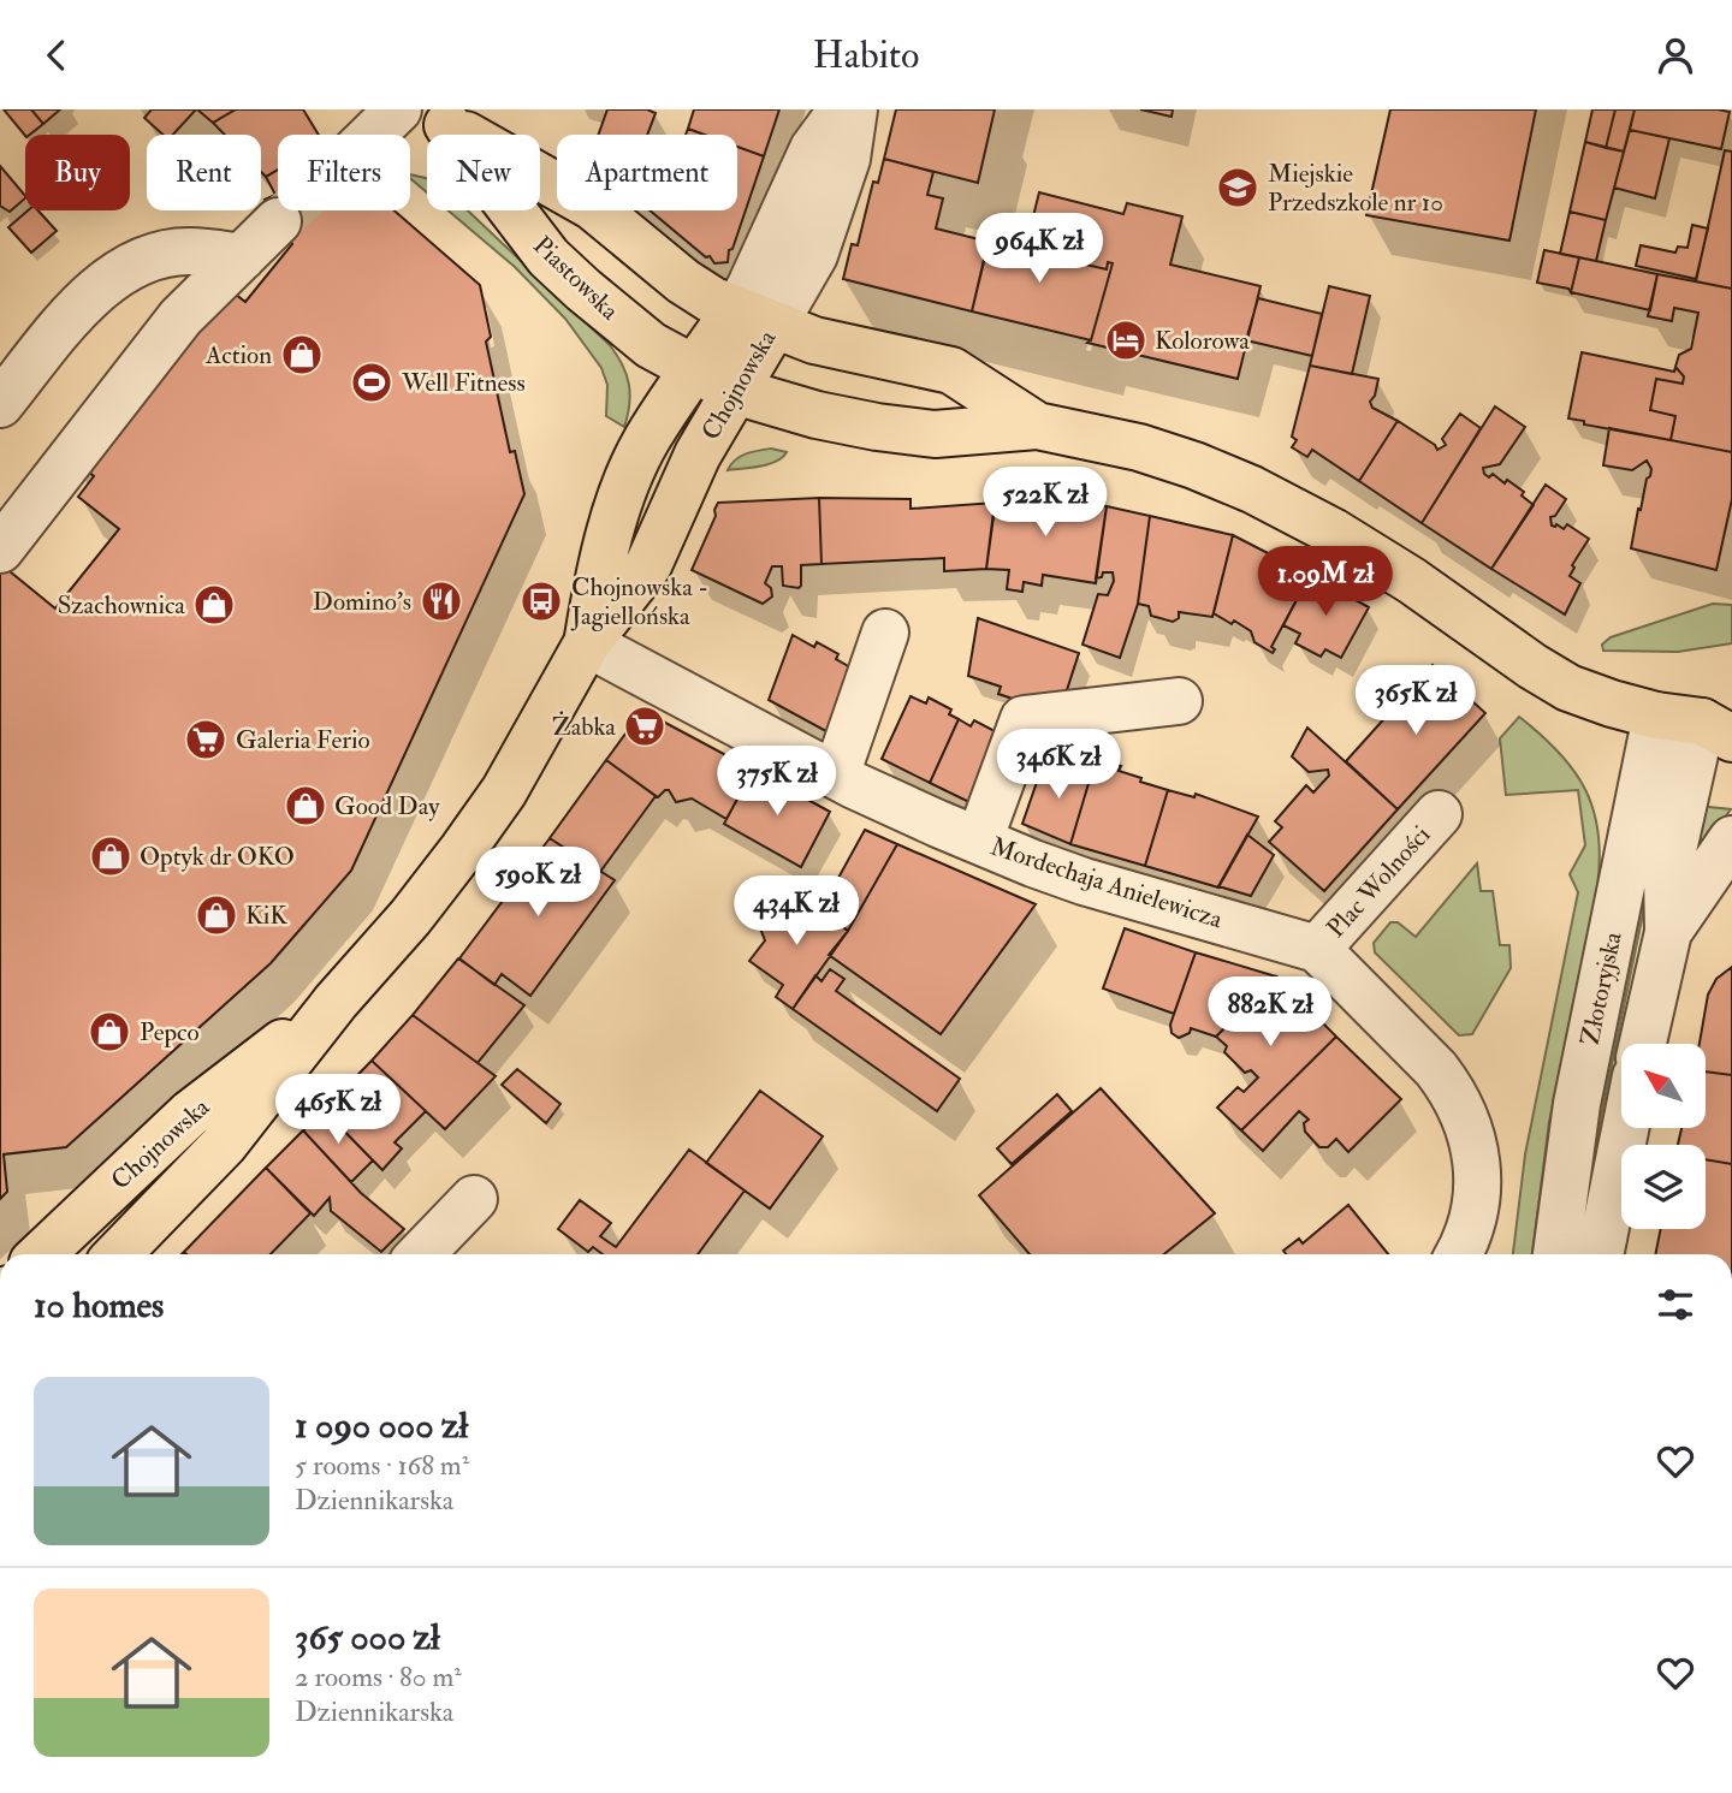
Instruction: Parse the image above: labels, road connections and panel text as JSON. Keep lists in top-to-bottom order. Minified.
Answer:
{"streets":{"main road":["Piastowska","Chojnowska"],"street":["Plac Wolności","Mordechaja Anielewicza","Złotoryjska"]},"crossings":[["Piastowska","Chojnowska"],["Chojnowska","Mordechaja Anielewicza"],["Plac Wolności","Mordechaja Anielewicza"]],"places":{"school or university":["Miejskie Przedszkole nr 10"],"hotel":["Kolorowa"],"shop":["Action","Szachownica","Good Day","Optyk dr OKO","KiK","Pepco"],"sports":["Well Fitness"],"restaurant":["Domino's"],"bus stop":["Chojnowska - Jagiellońska"],"supermarket":["Żabka","Galeria Ferio"]},"north":"top left","page":{"header":"Habito","chip":["Buy","Rent","Filters","New","Apartment"],"price":["964K zł","522K zł","1.09M zł","365K zł","346K zł","375K zł","590K zł","434K zł","882K zł","465K zł"],"heading":"10 homes","list":[{"name":"1 090 000 zł","note":"5 rooms · 168 m² · Dziennikarska"},{"name":"365 000 zł","note":"2 rooms · 80 m² · Dziennikarska"}]}}
